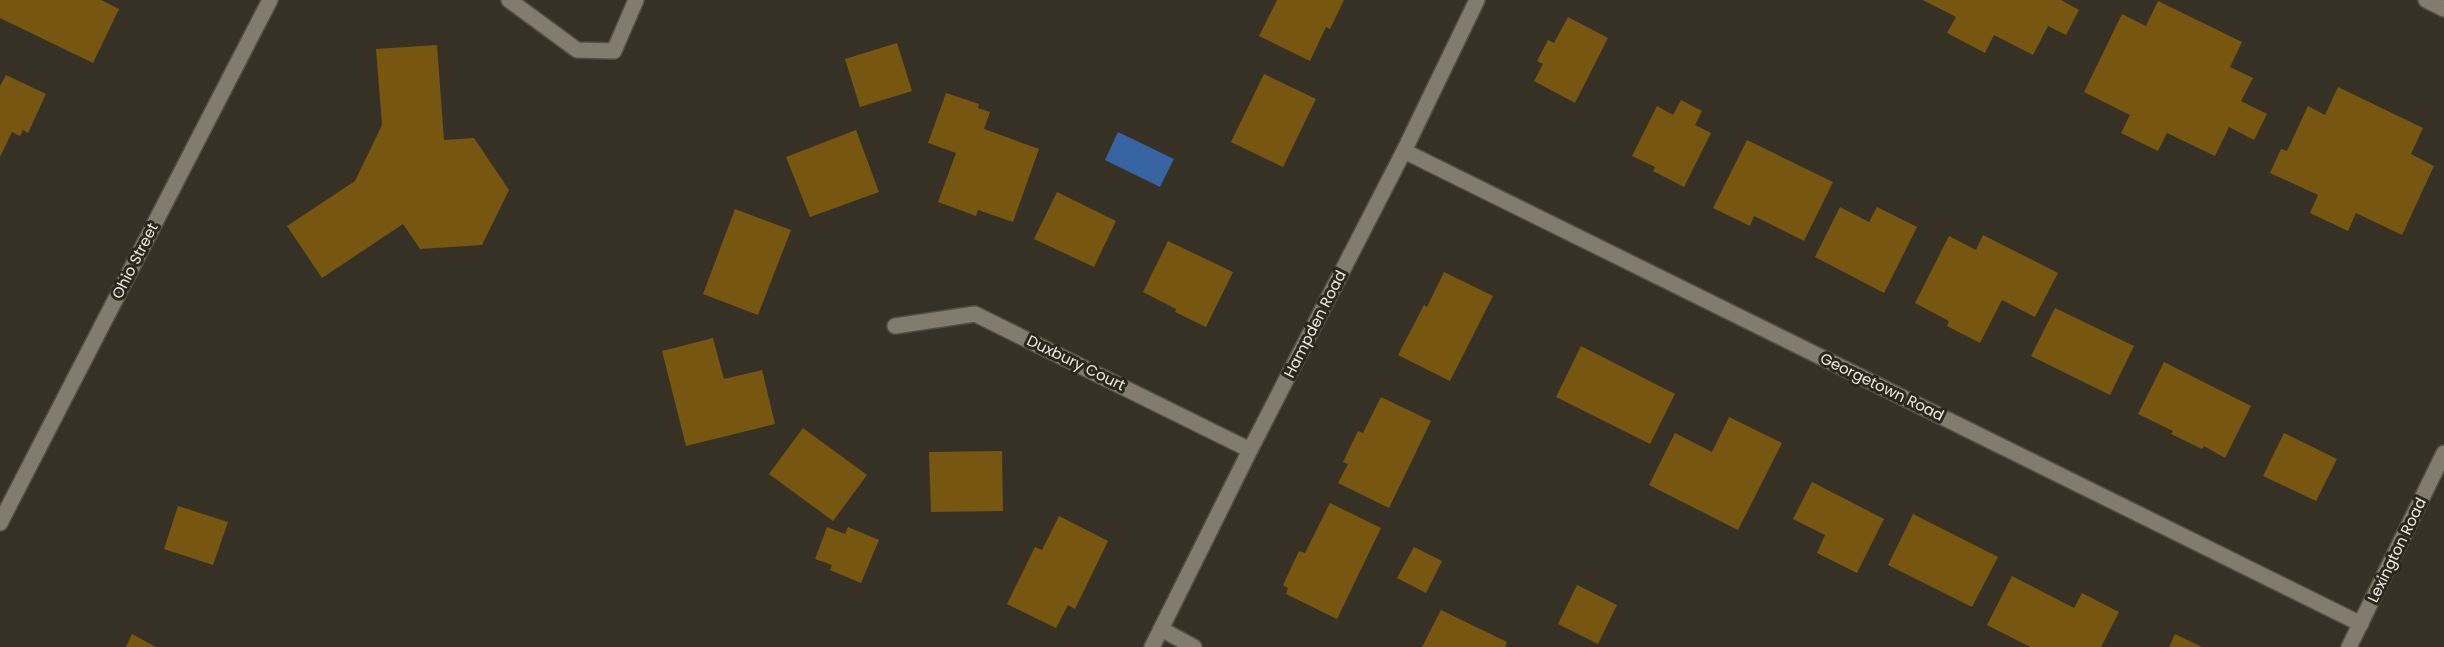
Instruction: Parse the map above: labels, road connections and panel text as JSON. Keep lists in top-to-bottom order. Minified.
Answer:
{"streets":{"street":["Ohio Street","Hampden Road","Duxbury Court","Georgetown Road","Lexington Road"]},"crossings":[["Hampden Road","Duxbury Court"],["Hampden Road","Georgetown Road"],["Georgetown Road","Lexington Road"]]}
